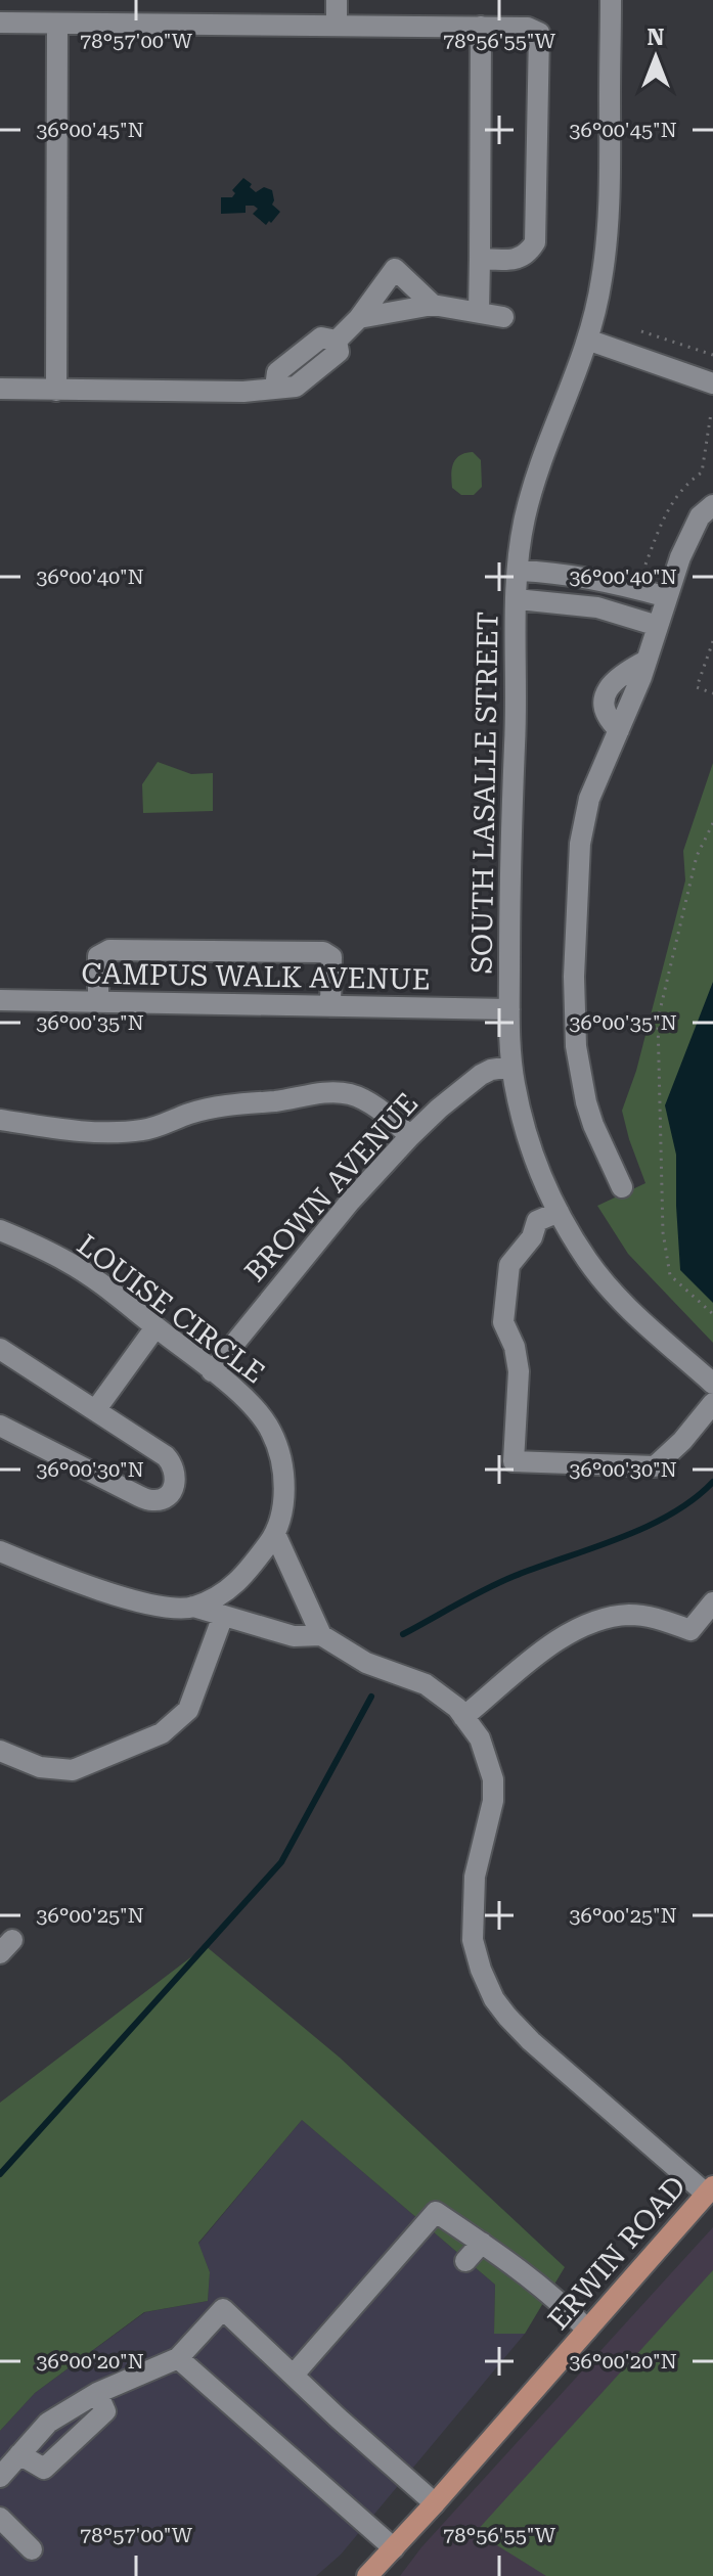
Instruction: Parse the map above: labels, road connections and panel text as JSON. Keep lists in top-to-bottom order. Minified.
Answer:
{"streets":{"main road":["ERWIN ROAD"],"street":["SOUTH LASALLE STREET","CAMPUS WALK AVENUE","BROWN AVENUE","LOUISE CIRCLE"]},"crossings":[["SOUTH LASALLE STREET","CAMPUS WALK AVENUE"],["SOUTH LASALLE STREET","BROWN AVENUE"],["BROWN AVENUE","LOUISE CIRCLE"]],"north":"top","coordinates":["78°57'00\"W","78°56'55\"W","36°00'45\"N","36°00'40\"N","36°00'35\"N","36°00'30\"N","36°00'25\"N","36°00'20\"N"]}
